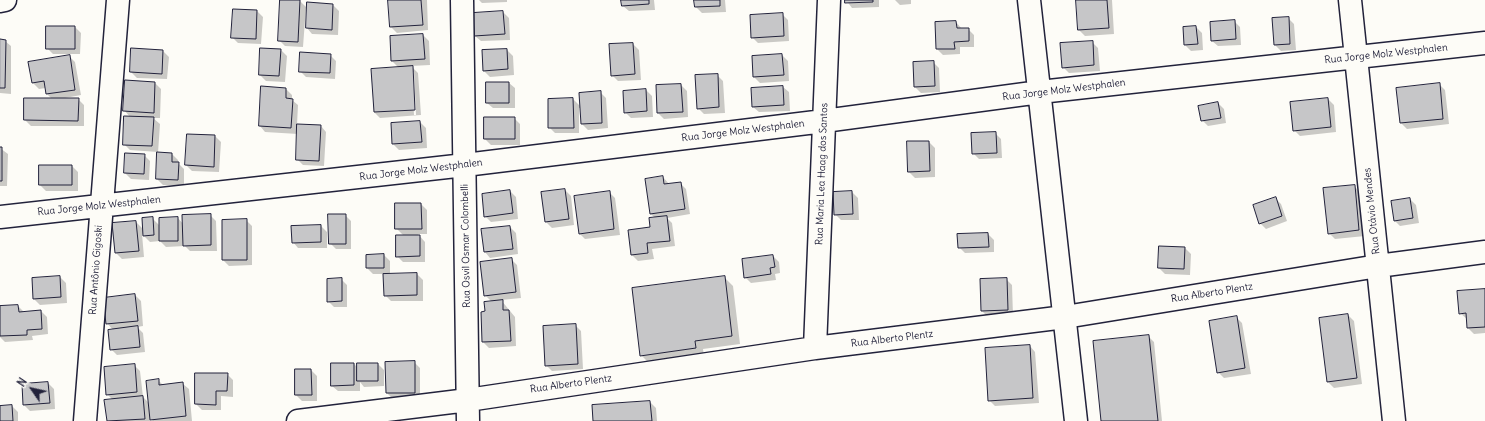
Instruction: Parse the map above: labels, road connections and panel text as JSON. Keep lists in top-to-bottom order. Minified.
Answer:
{"streets":{"street":["Rua Jorge Molz Westphalen","Rua Maria Lea Haag dos Santos","Rua Otávio Mendes","Rua Osvil Osmar Colombelli","Rua Antônio Gigoski","Rua Alberto Plentz"]},"crossings":[["Rua Jorge Molz Westphalen","Rua Maria Lea Haag dos Santos"],["Rua Jorge Molz Westphalen","Rua Otávio Mendes"],["Rua Jorge Molz Westphalen","Rua Osvil Osmar Colombelli"],["Rua Jorge Molz Westphalen","Rua Antônio Gigoski"],["Rua Maria Lea Haag dos Santos","Rua Alberto Plentz"],["Rua Otávio Mendes","Rua Alberto Plentz"],["Rua Osvil Osmar Colombelli","Rua Alberto Plentz"]],"north":"top left"}
